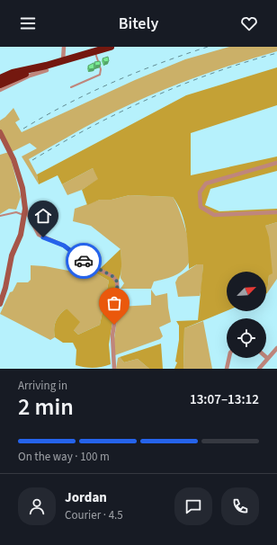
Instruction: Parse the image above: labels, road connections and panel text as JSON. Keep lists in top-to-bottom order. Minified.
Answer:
{"north":"top right","page":{"header":"Bitely","heading":["2 min","Arriving in","13:07–13:12"],"panel":["Jordan","Courier · 4.5"],"bar":"On the way · 100 m"}}
